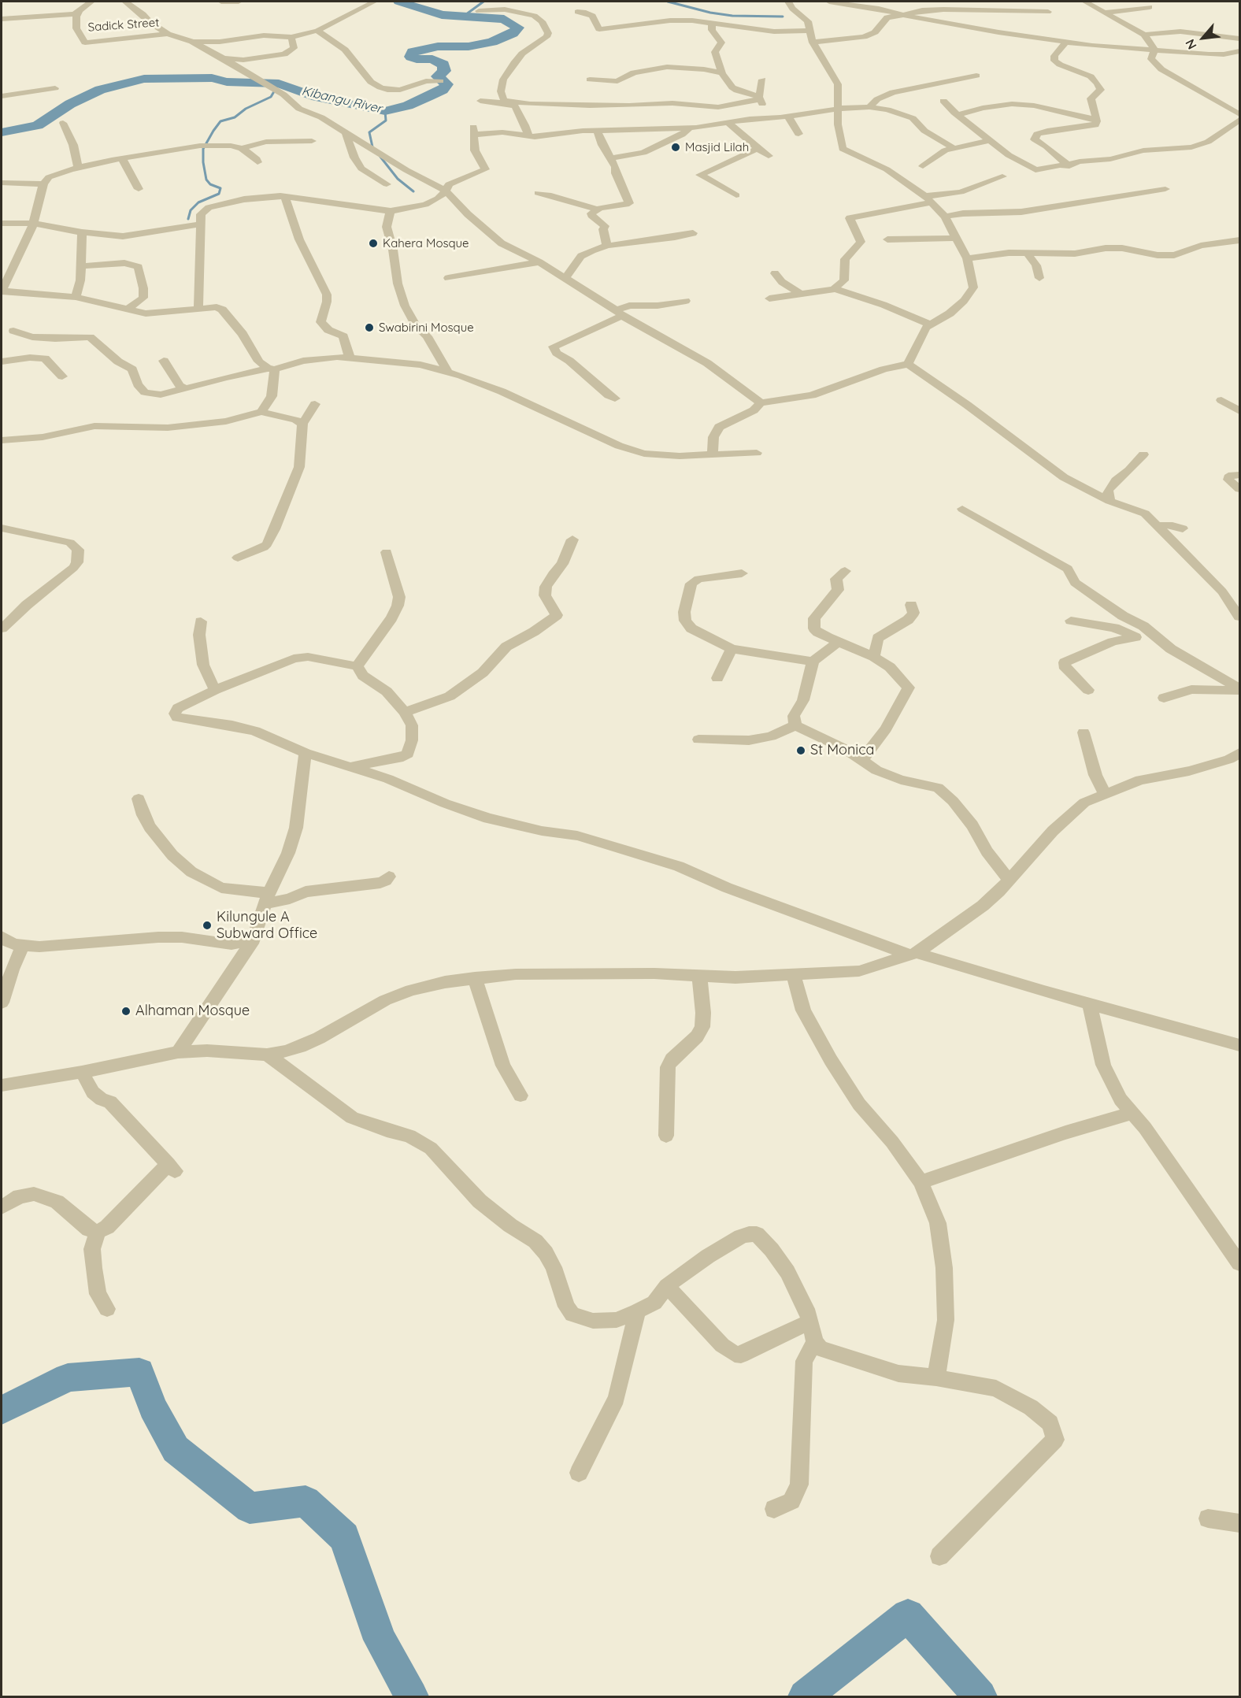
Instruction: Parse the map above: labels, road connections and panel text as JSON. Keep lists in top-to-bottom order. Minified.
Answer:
{"streets":{"street":["Sadick Street"]},"water":["Kibangu River"],"places":["Masjid Lilah","Kahera Mosque","Swabirini Mosque","St Monica","Kilungule A Subward Office","Alhaman Mosque"],"north":"bottom left"}
